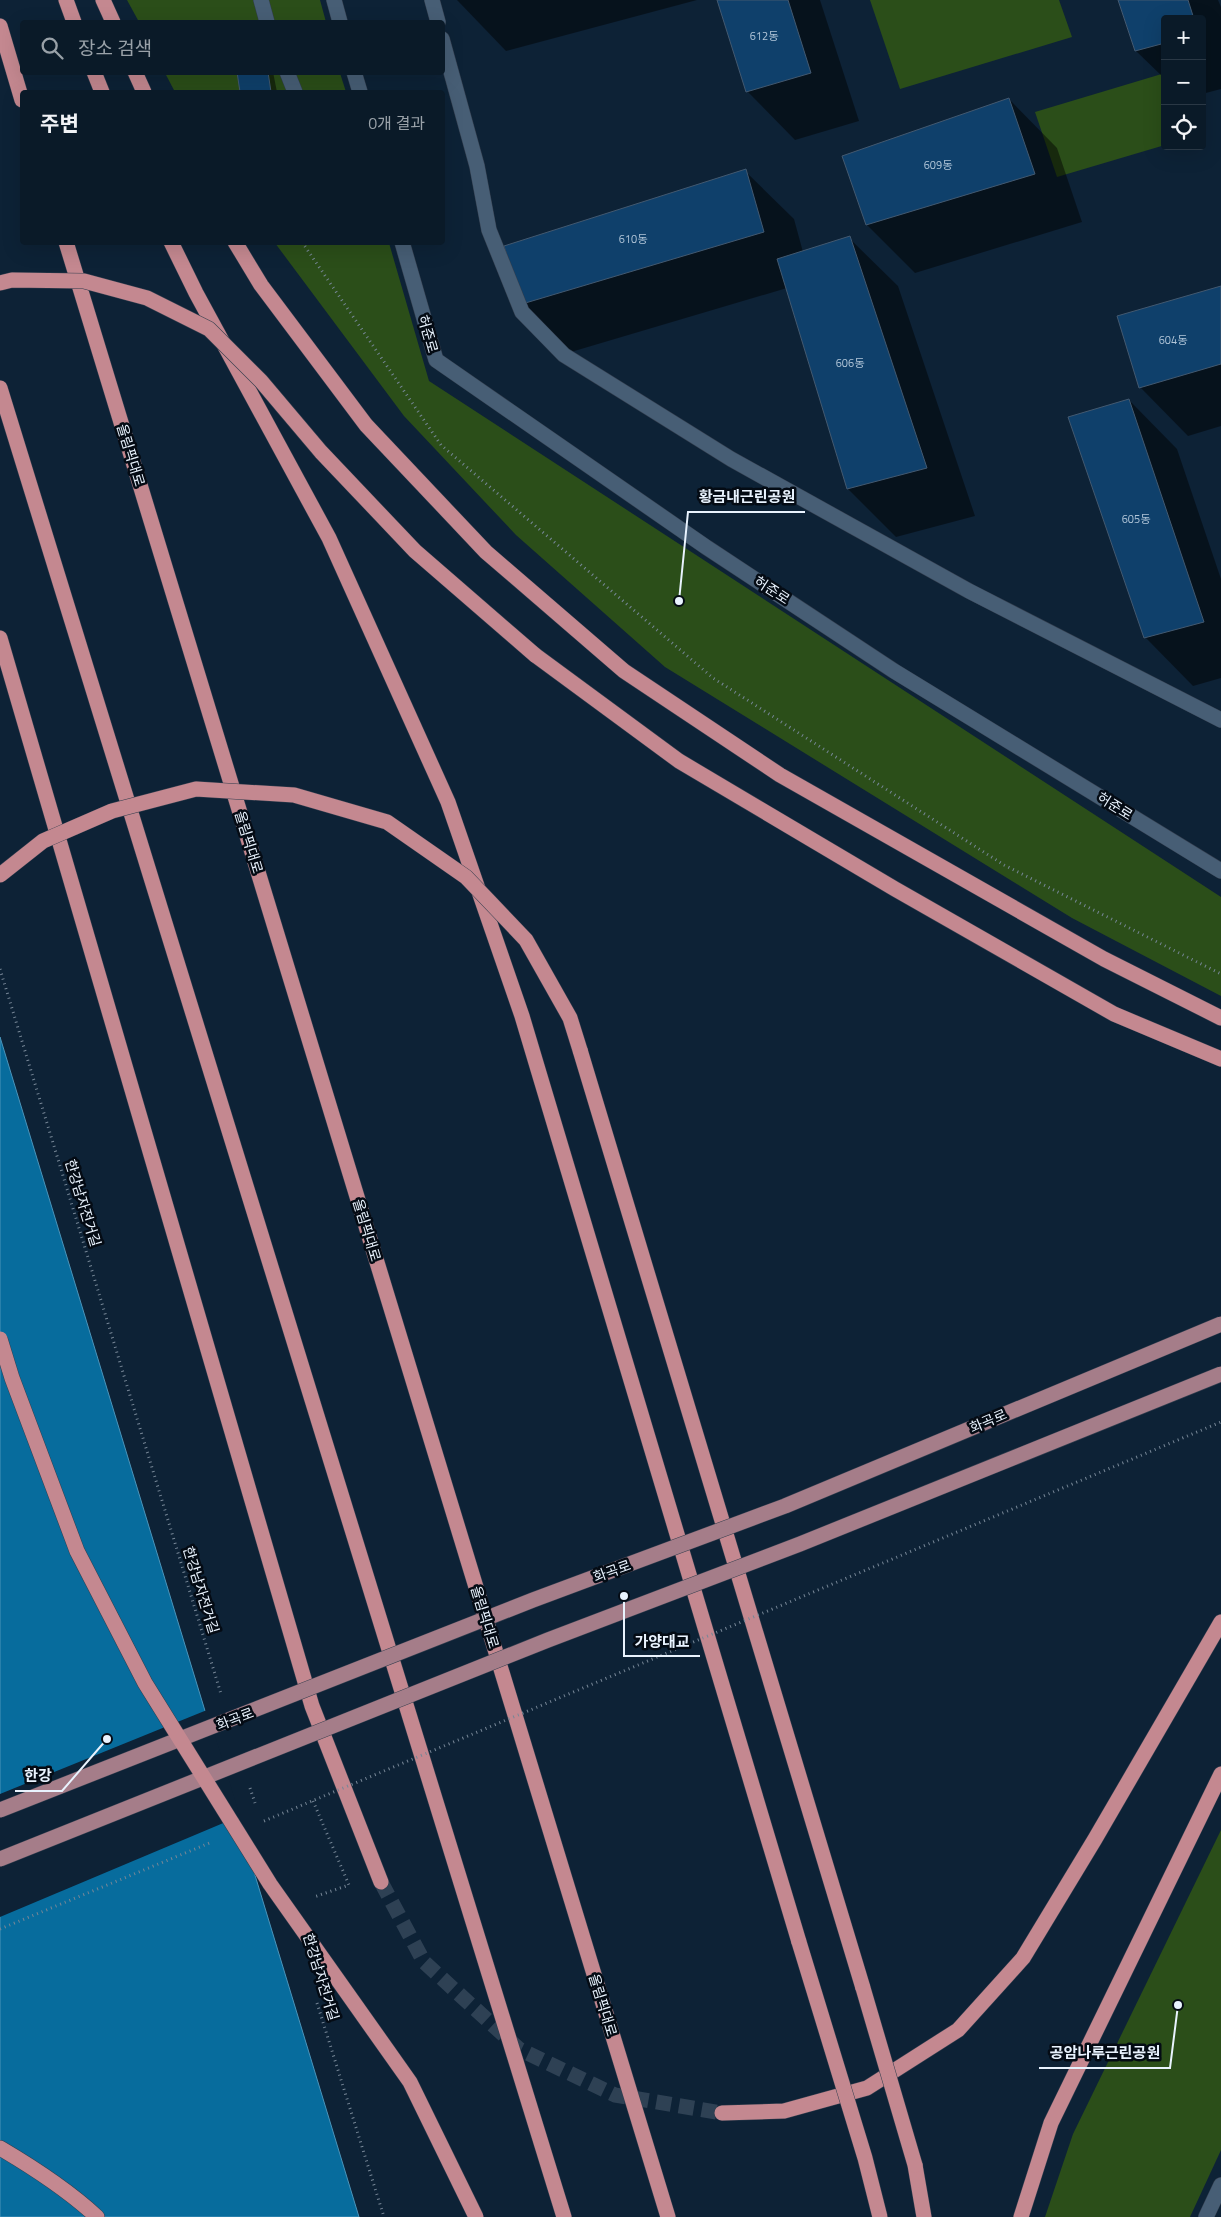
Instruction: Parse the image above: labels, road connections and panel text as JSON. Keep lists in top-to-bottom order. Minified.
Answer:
{"streets":{"highway":["올림픽대로"],"main road":["화곡로"],"street":["허준로"],"path":["한강남자전거길"]},"places":["황금내근린공원","가양대교","한강","공암나루근린공원"],"house_numbers":["612동","609동","610동","604동","606동","605동"],"page":{"map_buttons":["+","−"],"search":"장소 검색","heading":["주변","0개 결과"]}}
